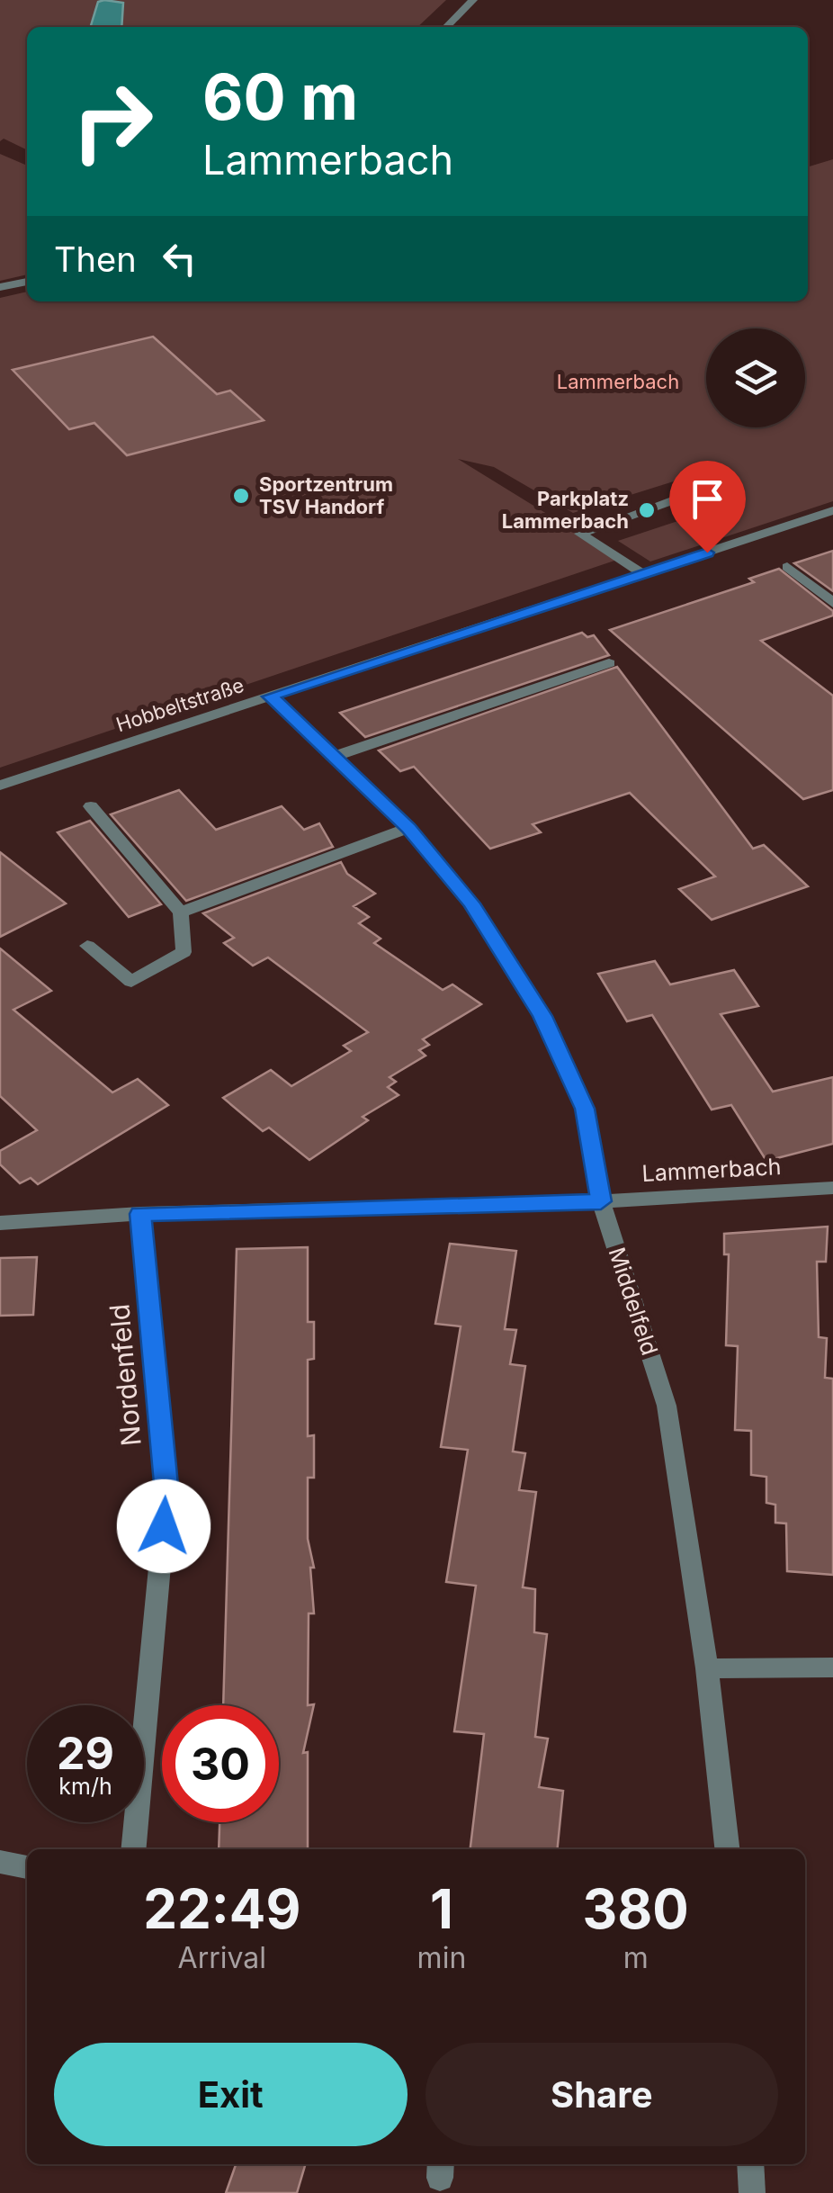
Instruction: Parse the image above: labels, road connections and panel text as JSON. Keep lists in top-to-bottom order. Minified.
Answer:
{"streets":{"street":["Hobbeltstraße","Lammerbach","Middelfeld","Nordenfeld"]},"crossings":[["Hobbeltstraße","Middelfeld"],["Lammerbach","Middelfeld"],["Lammerbach","Nordenfeld"]],"parks":["Lammerbach"],"places":["Sportzentrum TSV Handorf","Parkplatz Lammerbach"],"page":{"turn":["60 m","Lammerbach"],"then":"Then","speed":"29 km/h","limit":"30","eta":["22:49","Arrival","1","min","380","m"],"buttons":["Exit","Share"]}}
